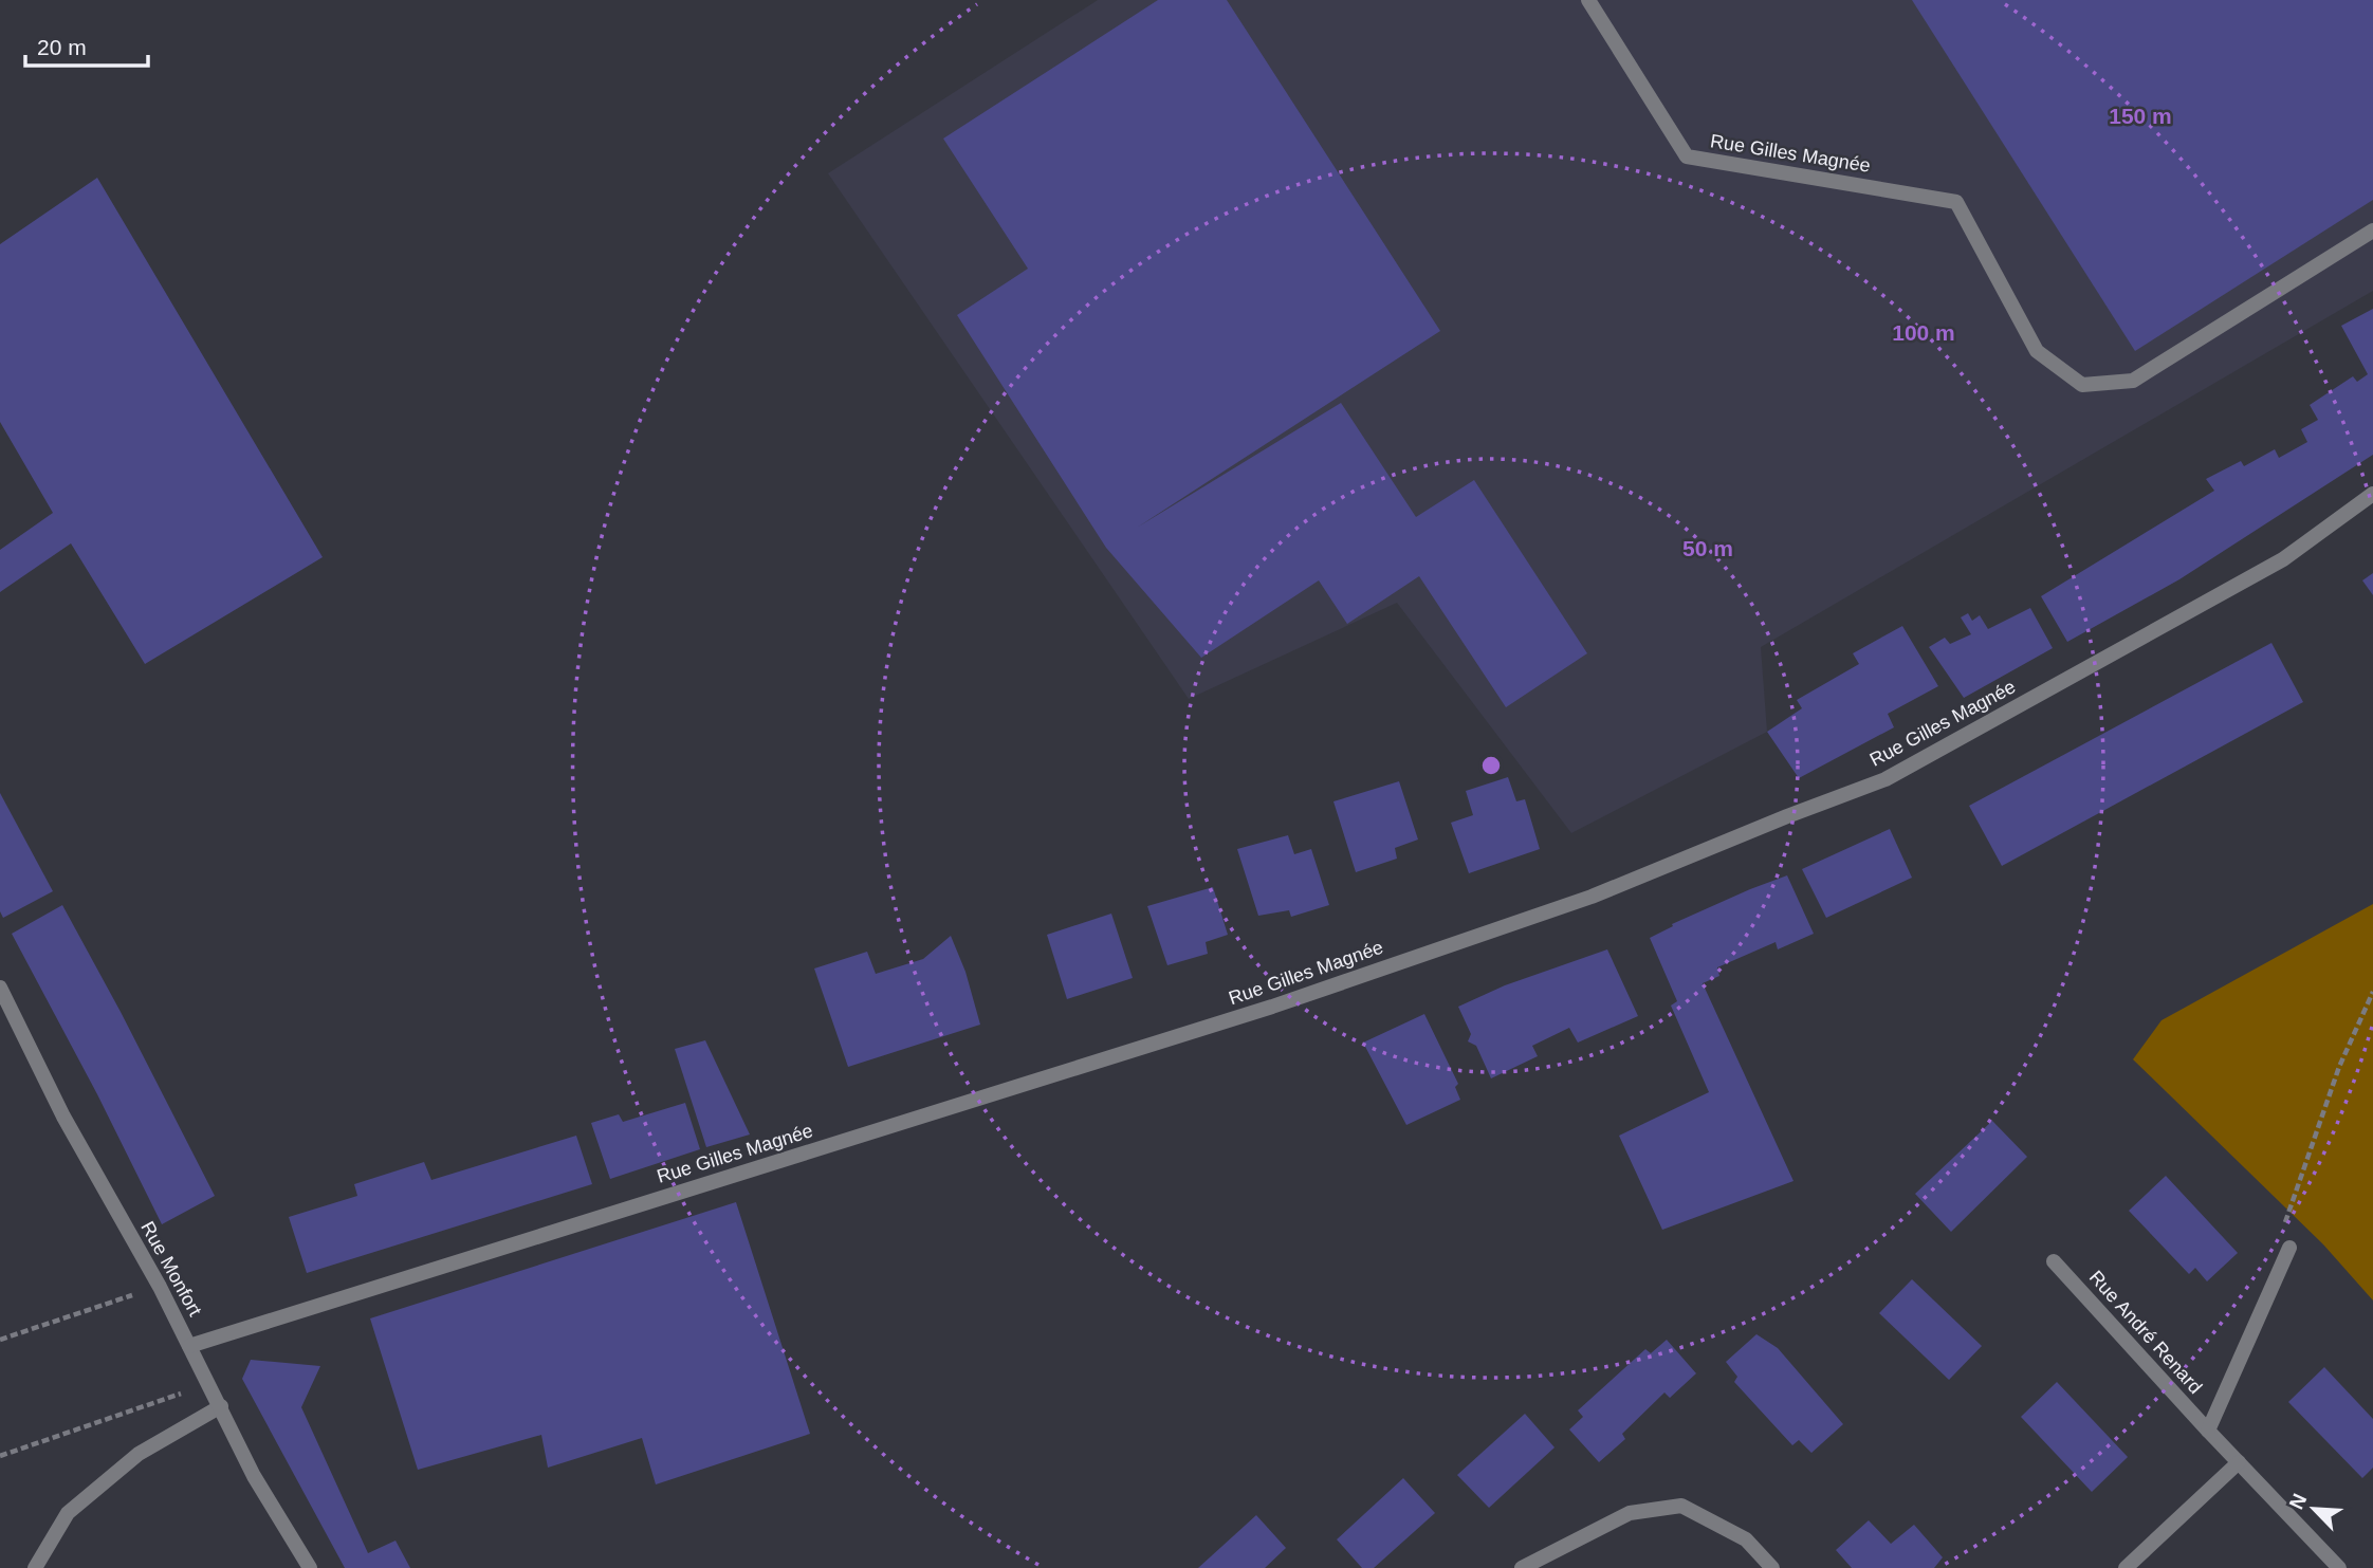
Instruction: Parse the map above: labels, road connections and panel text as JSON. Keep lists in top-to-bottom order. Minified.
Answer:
{"streets":{"street":["Rue Gilles Magnée","Rue Monfort","Rue André Renard"]},"crossings":[["Rue Gilles Magnée","Rue Monfort"]],"scale_bar":"20 m","north":"top left","rings":["150 m","100 m","50 m"]}
